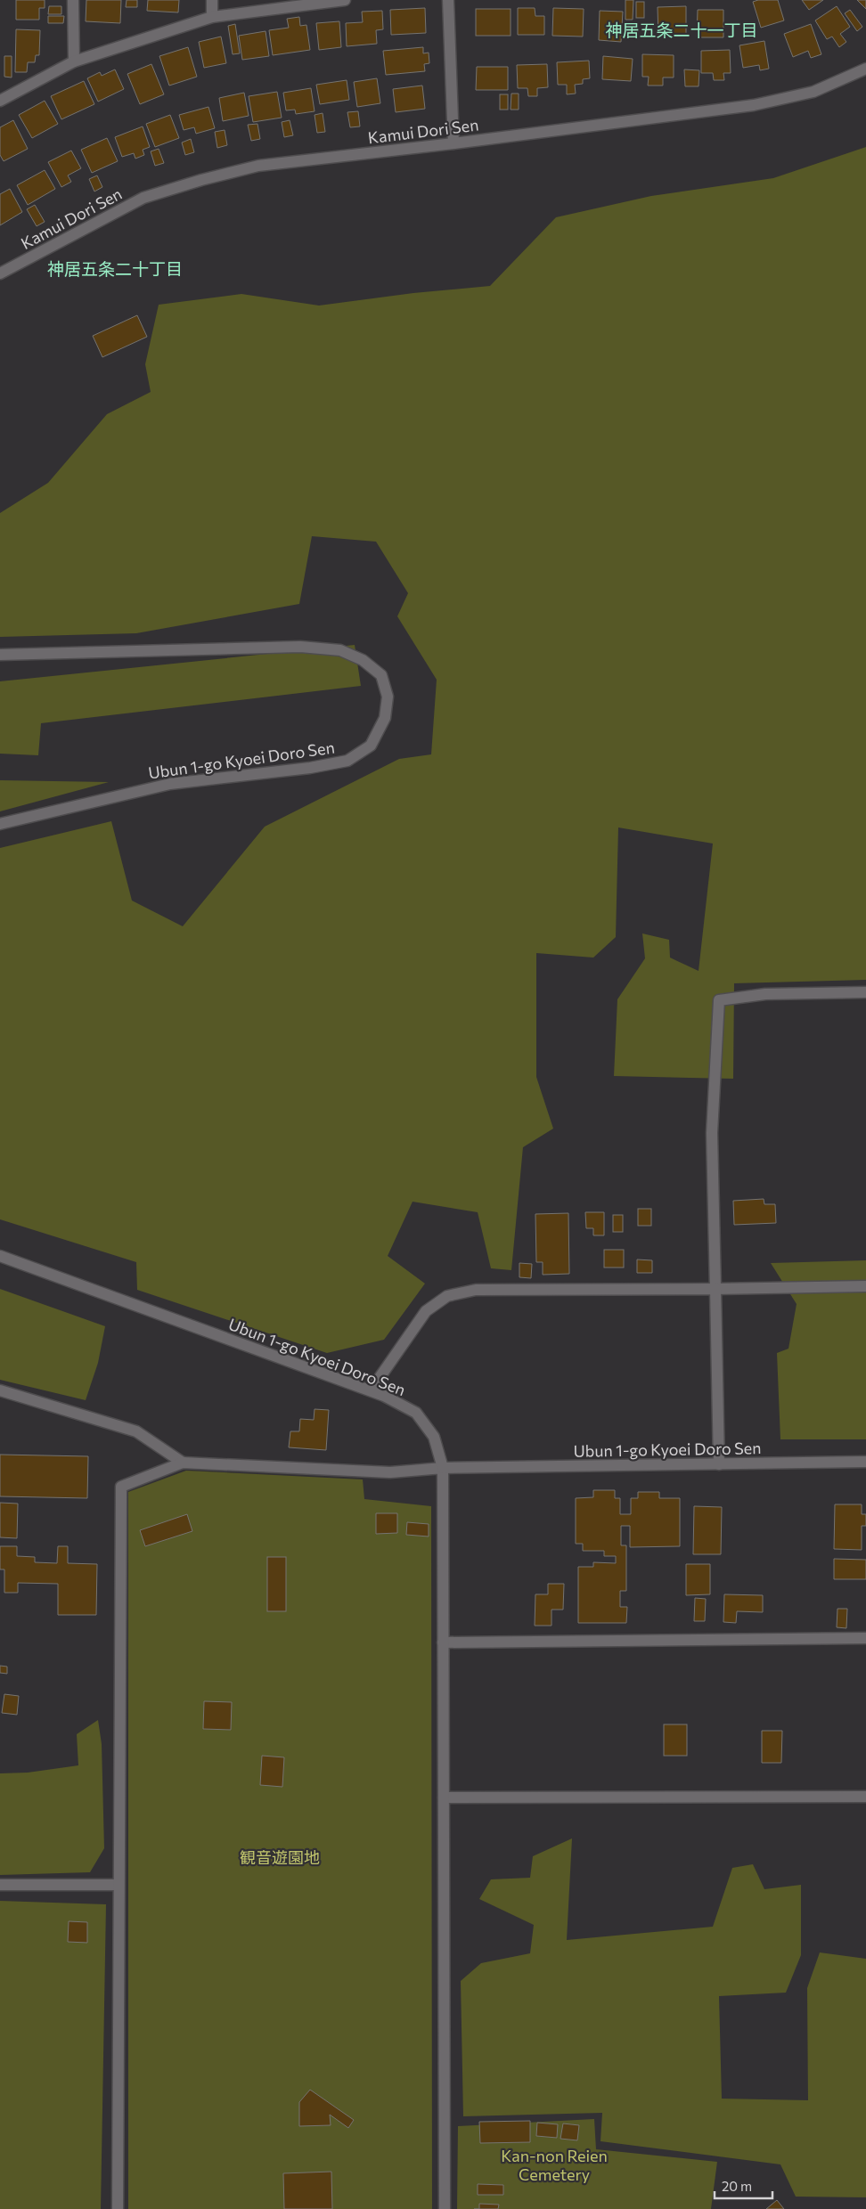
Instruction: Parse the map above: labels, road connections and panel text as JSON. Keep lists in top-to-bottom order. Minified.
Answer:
{"streets":{"street":["Kamui Dori Sen","Ubun 1-go Kyoei Doro Sen"]},"districts":["神居五条二十一丁目","神居五条二十丁目"],"parks":["観音遊園地","Kan-non Reien Cemetery"],"scale_bar":"20 m"}
